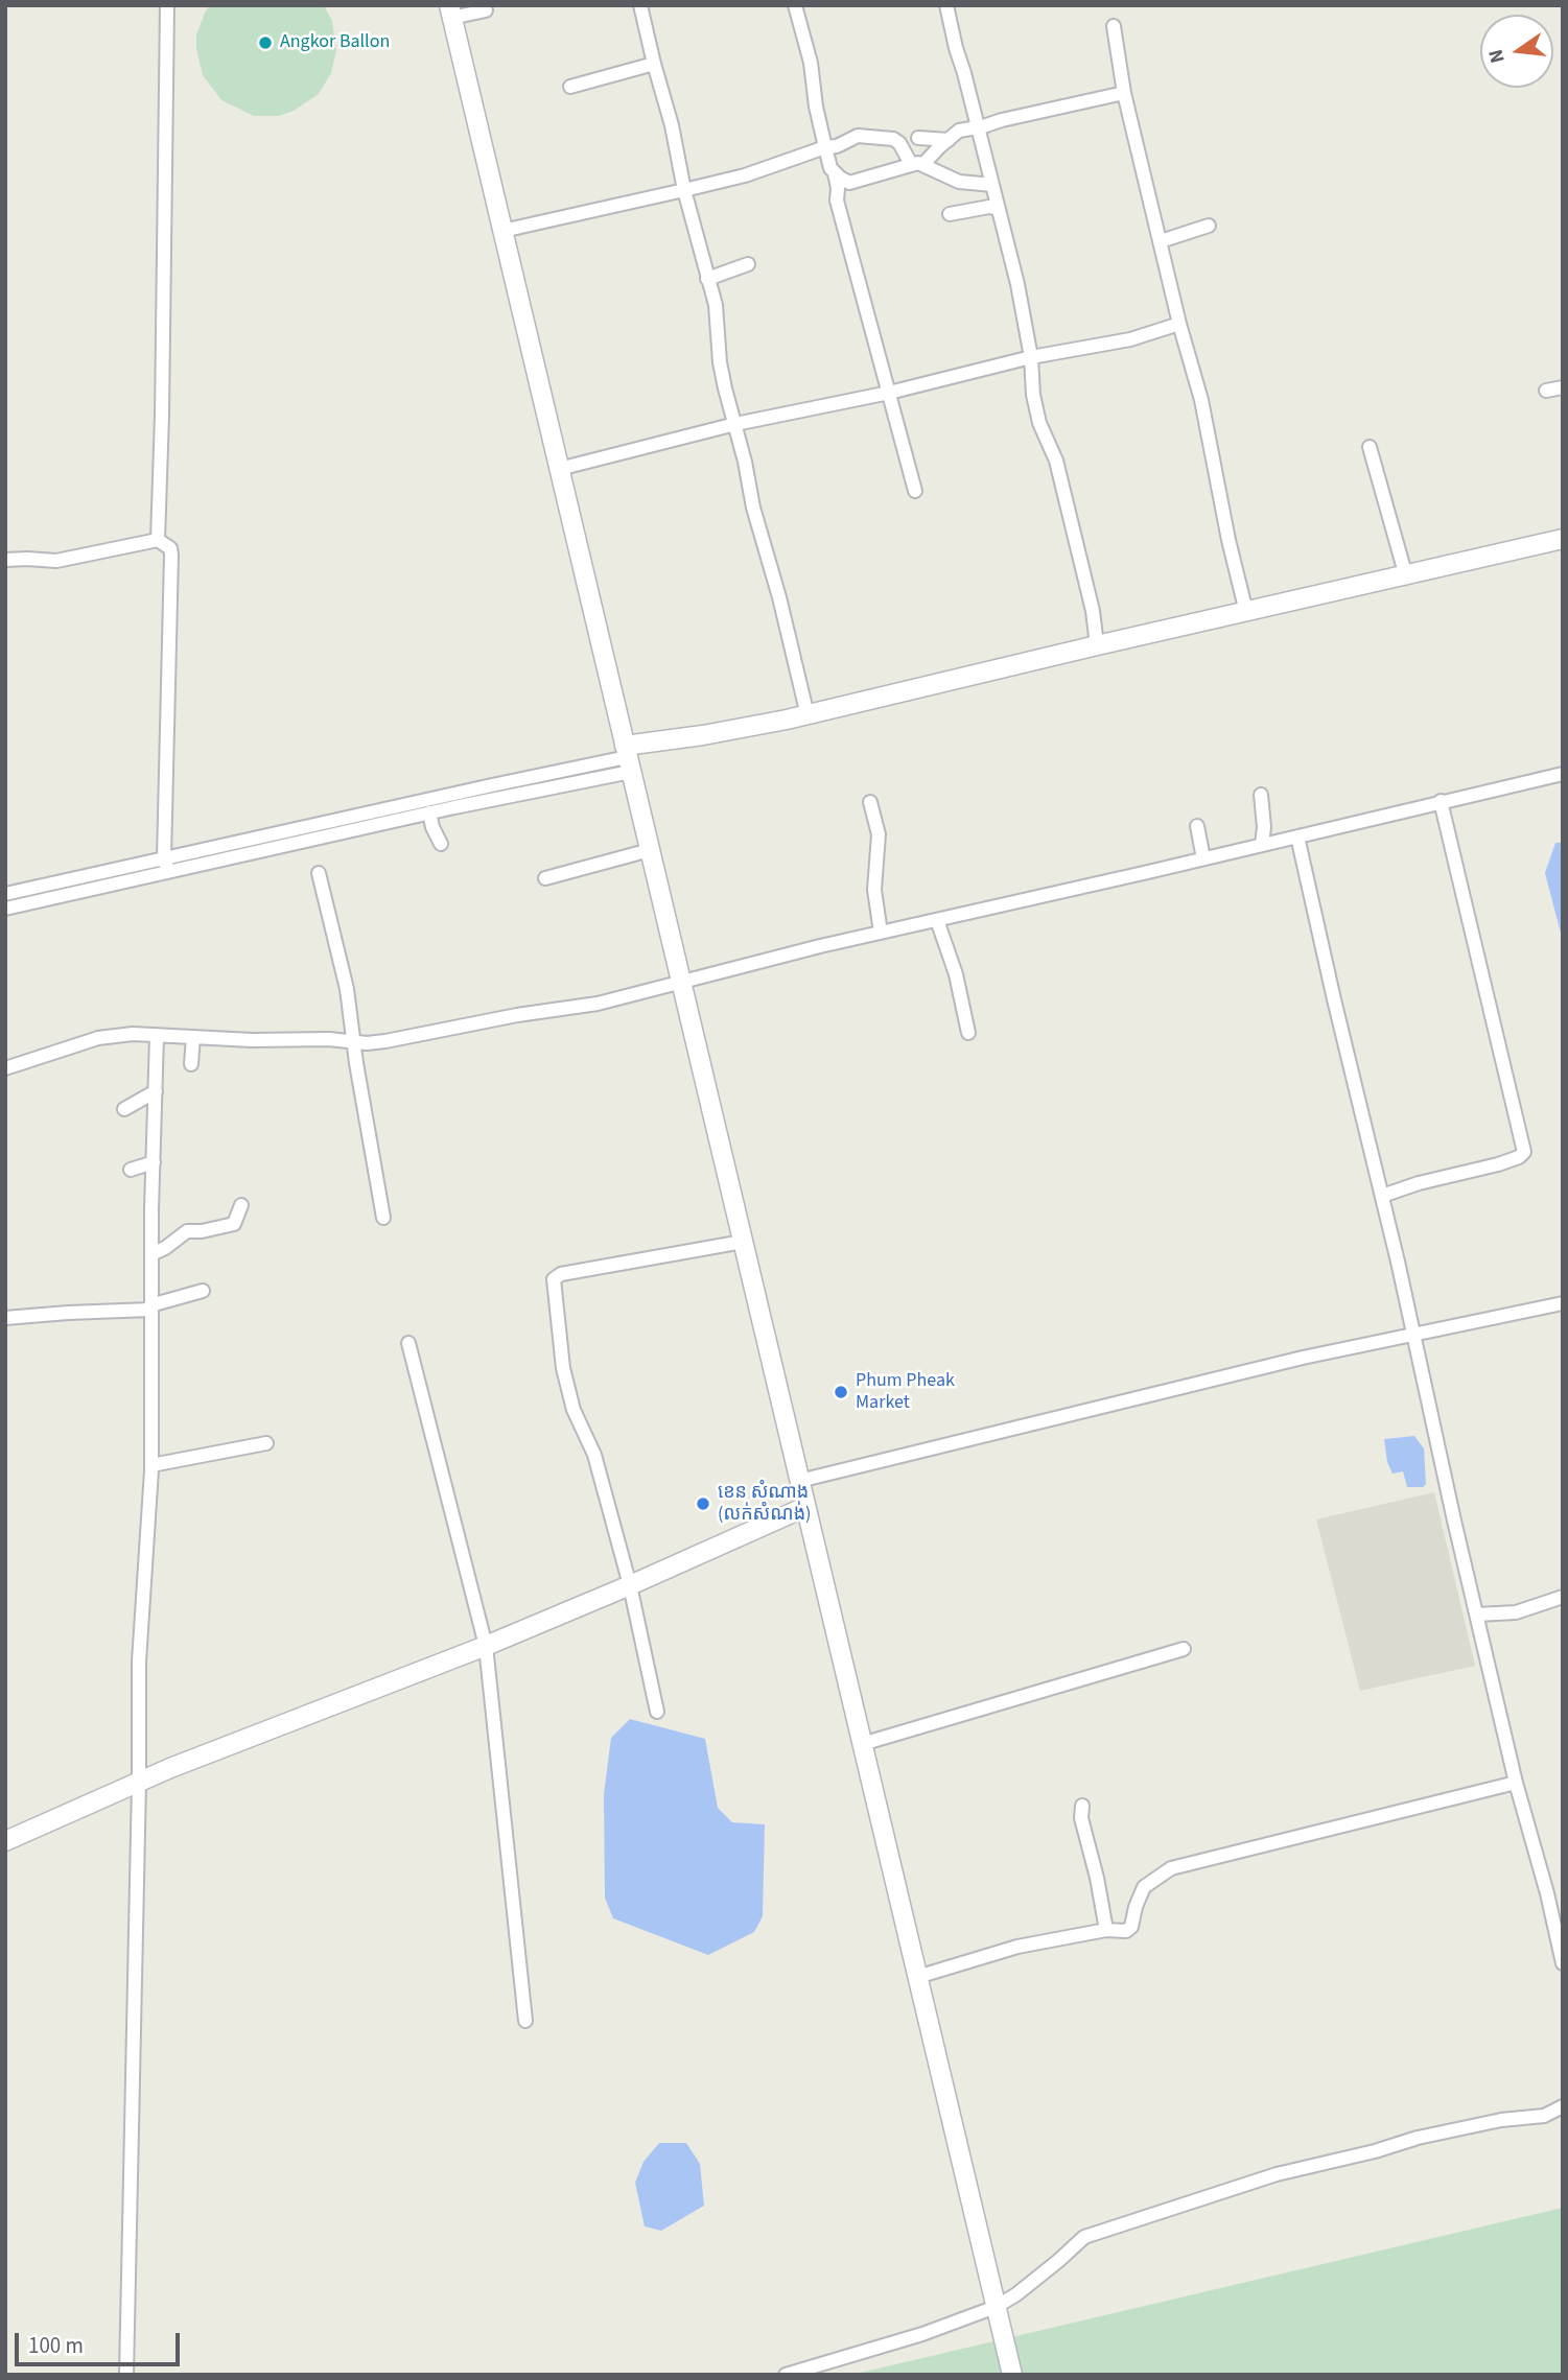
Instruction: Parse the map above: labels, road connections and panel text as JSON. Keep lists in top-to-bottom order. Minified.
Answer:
{"places":["Angkor Ballon","Phum Pheak Market","ខេន សំណាង (លក់សំណង់)"],"scale_bar":"100 m","north":"left"}
